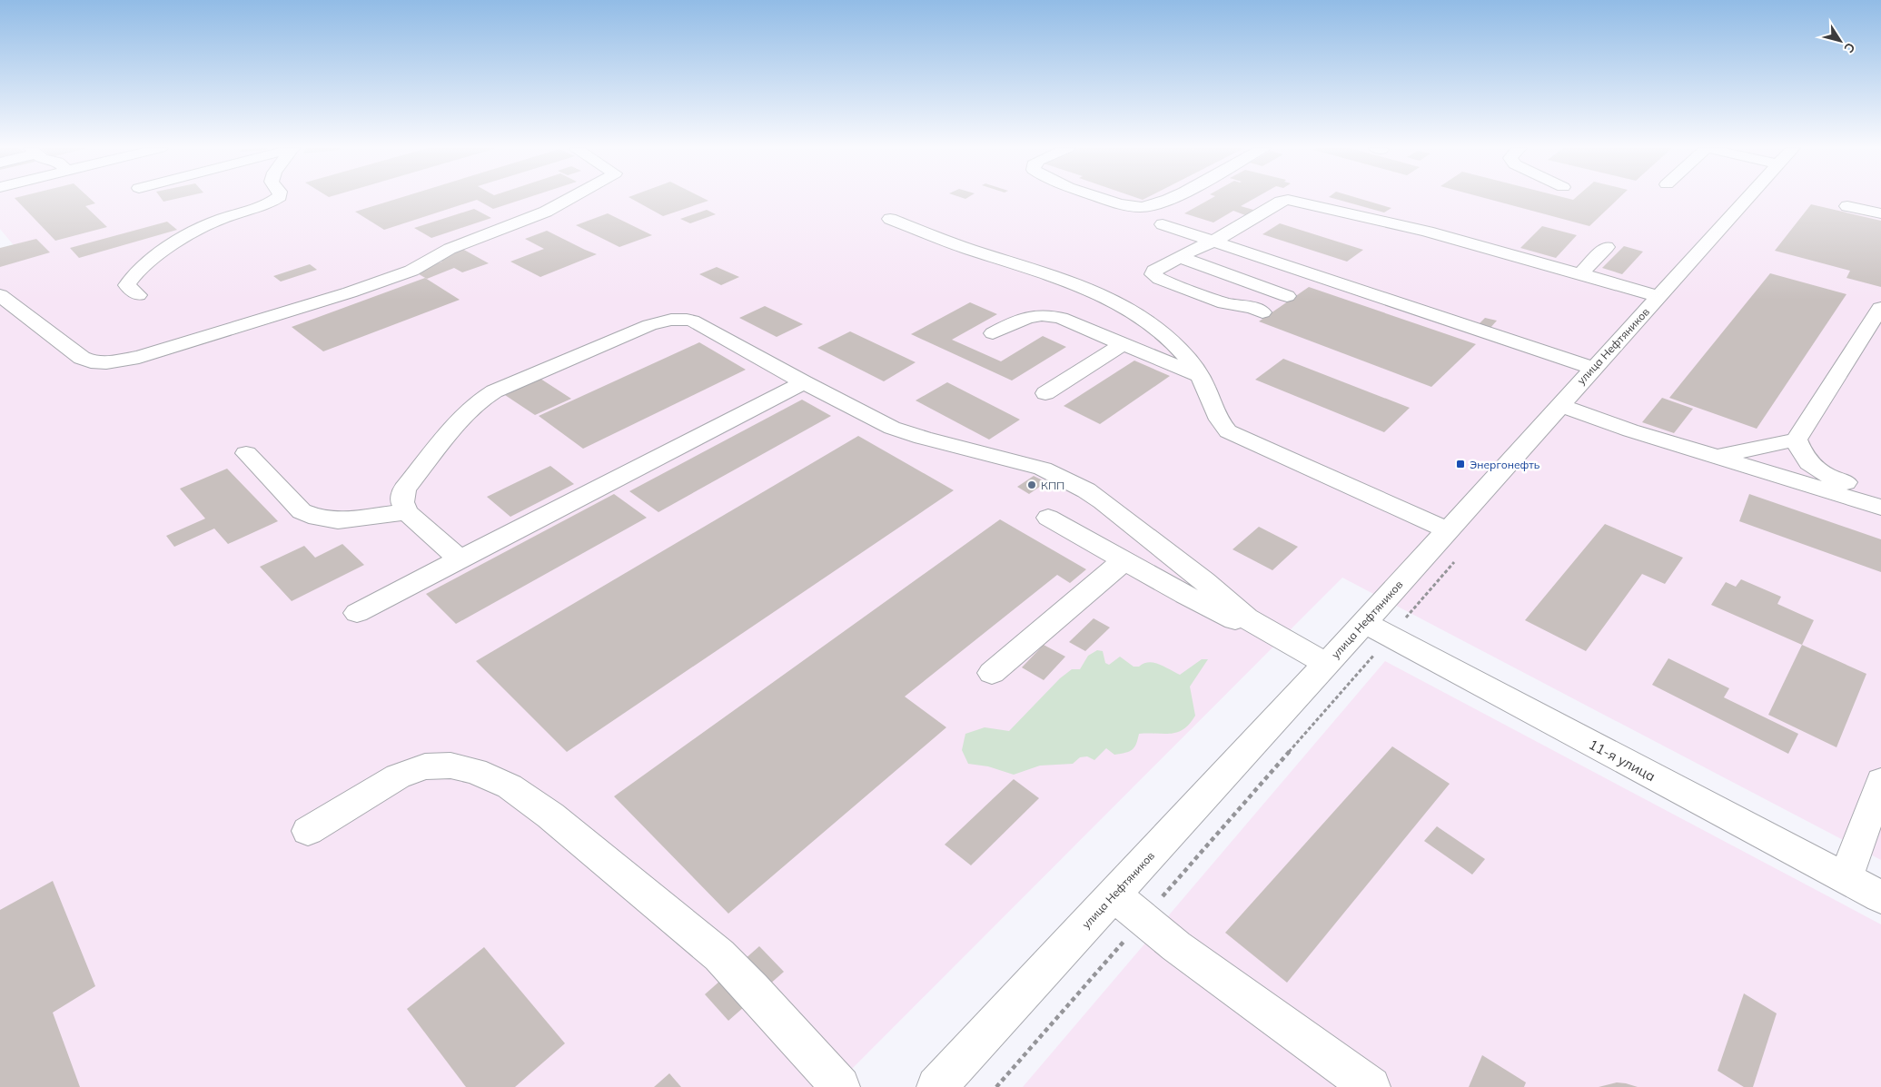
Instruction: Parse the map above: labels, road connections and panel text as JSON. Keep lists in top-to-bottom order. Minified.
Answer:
{"streets":{"street":["улица Нефтяников","11-я улица"]},"crossings":[["улица Нефтяников","11-я улица"]],"places":{"transit":["Энергонефть"],"other":["КПП"]},"north":"bottom right"}
